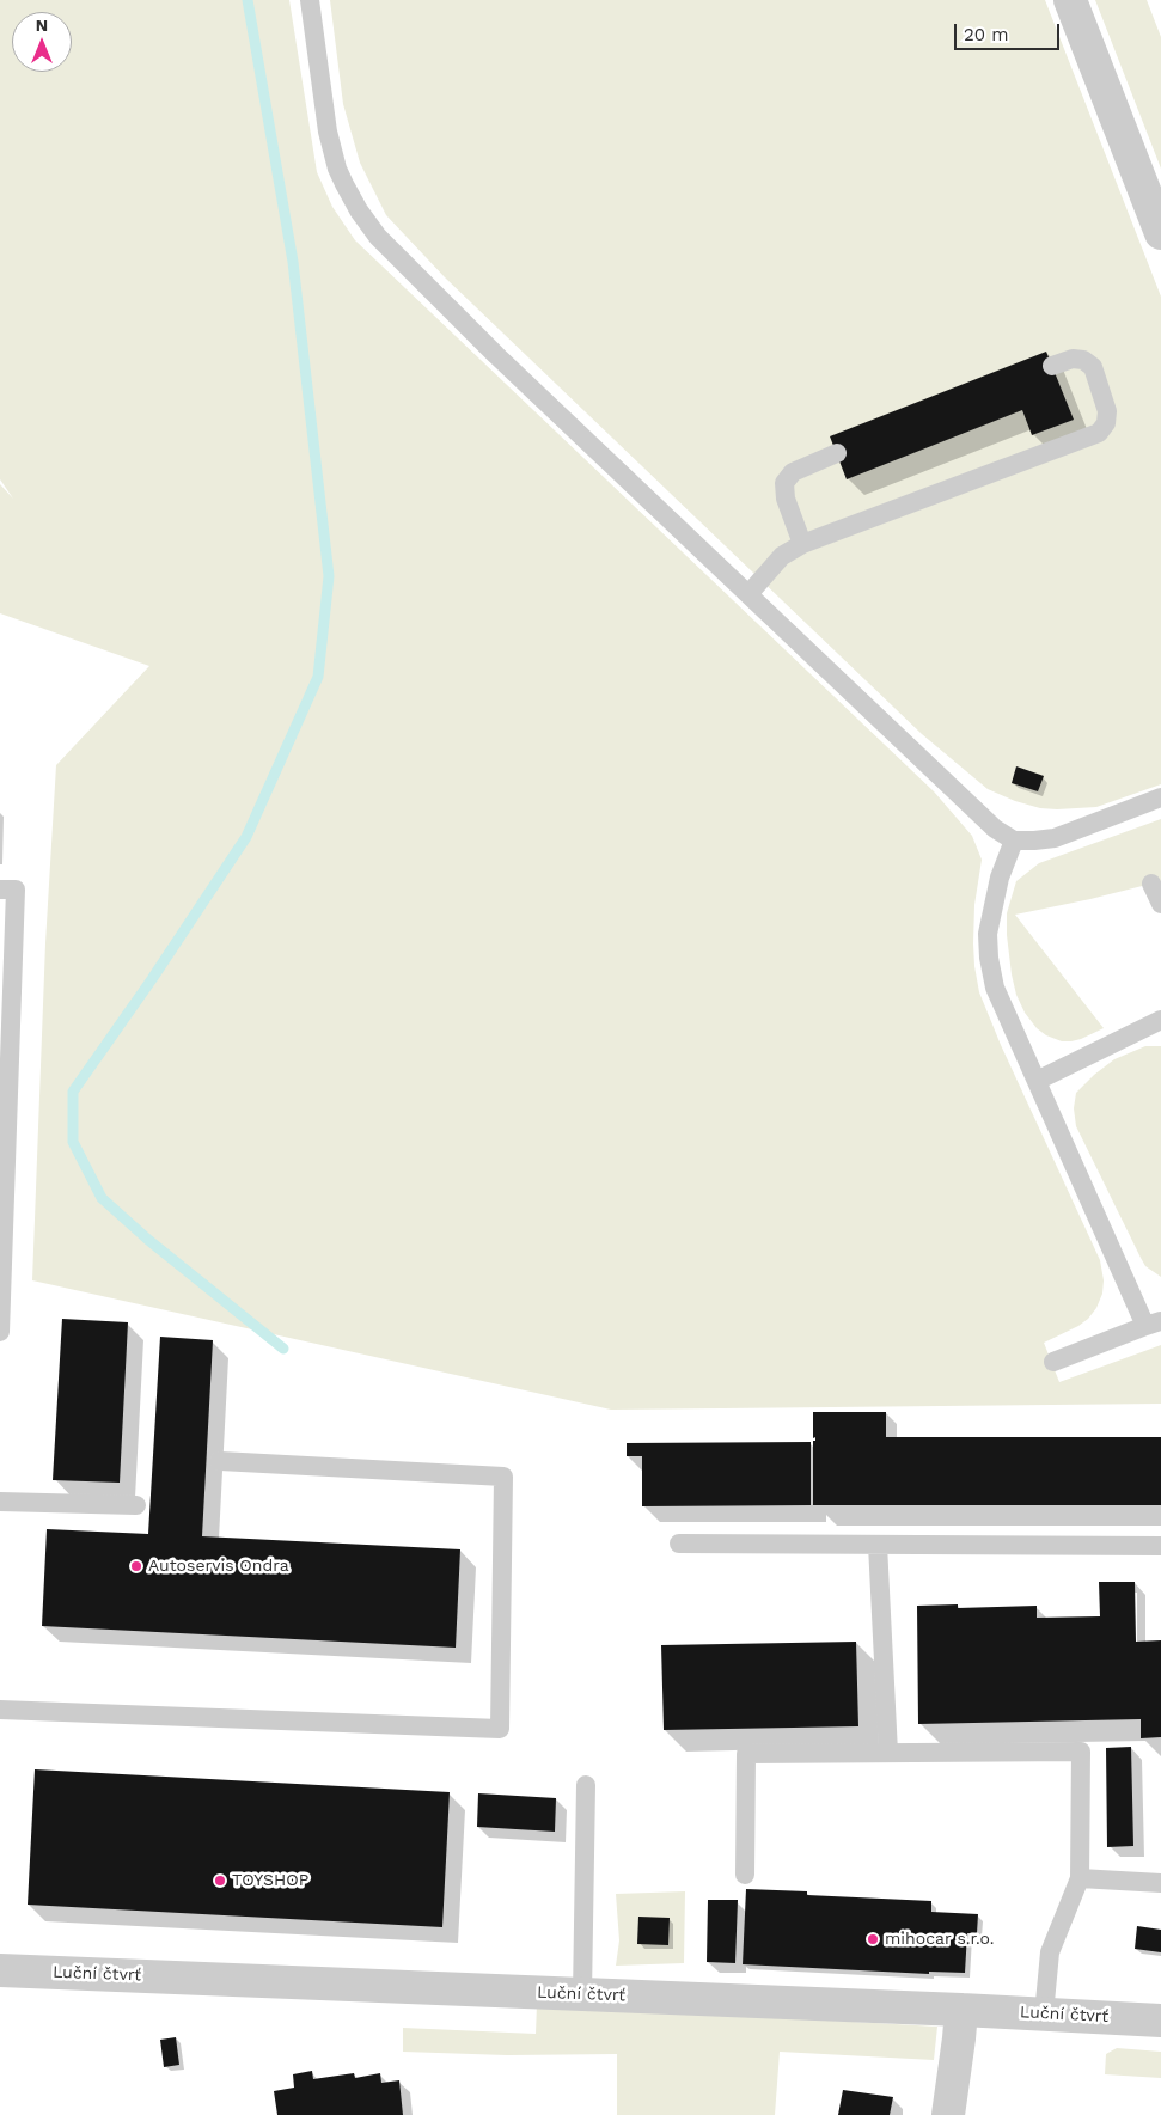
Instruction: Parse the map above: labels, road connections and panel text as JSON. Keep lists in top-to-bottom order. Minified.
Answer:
{"streets":{"street":["Luční čtvrť"]},"places":["Autoservis Ondra","TOYSHOP","mihocar s.r.o."],"scale_bar":"20 m","north":"top"}
